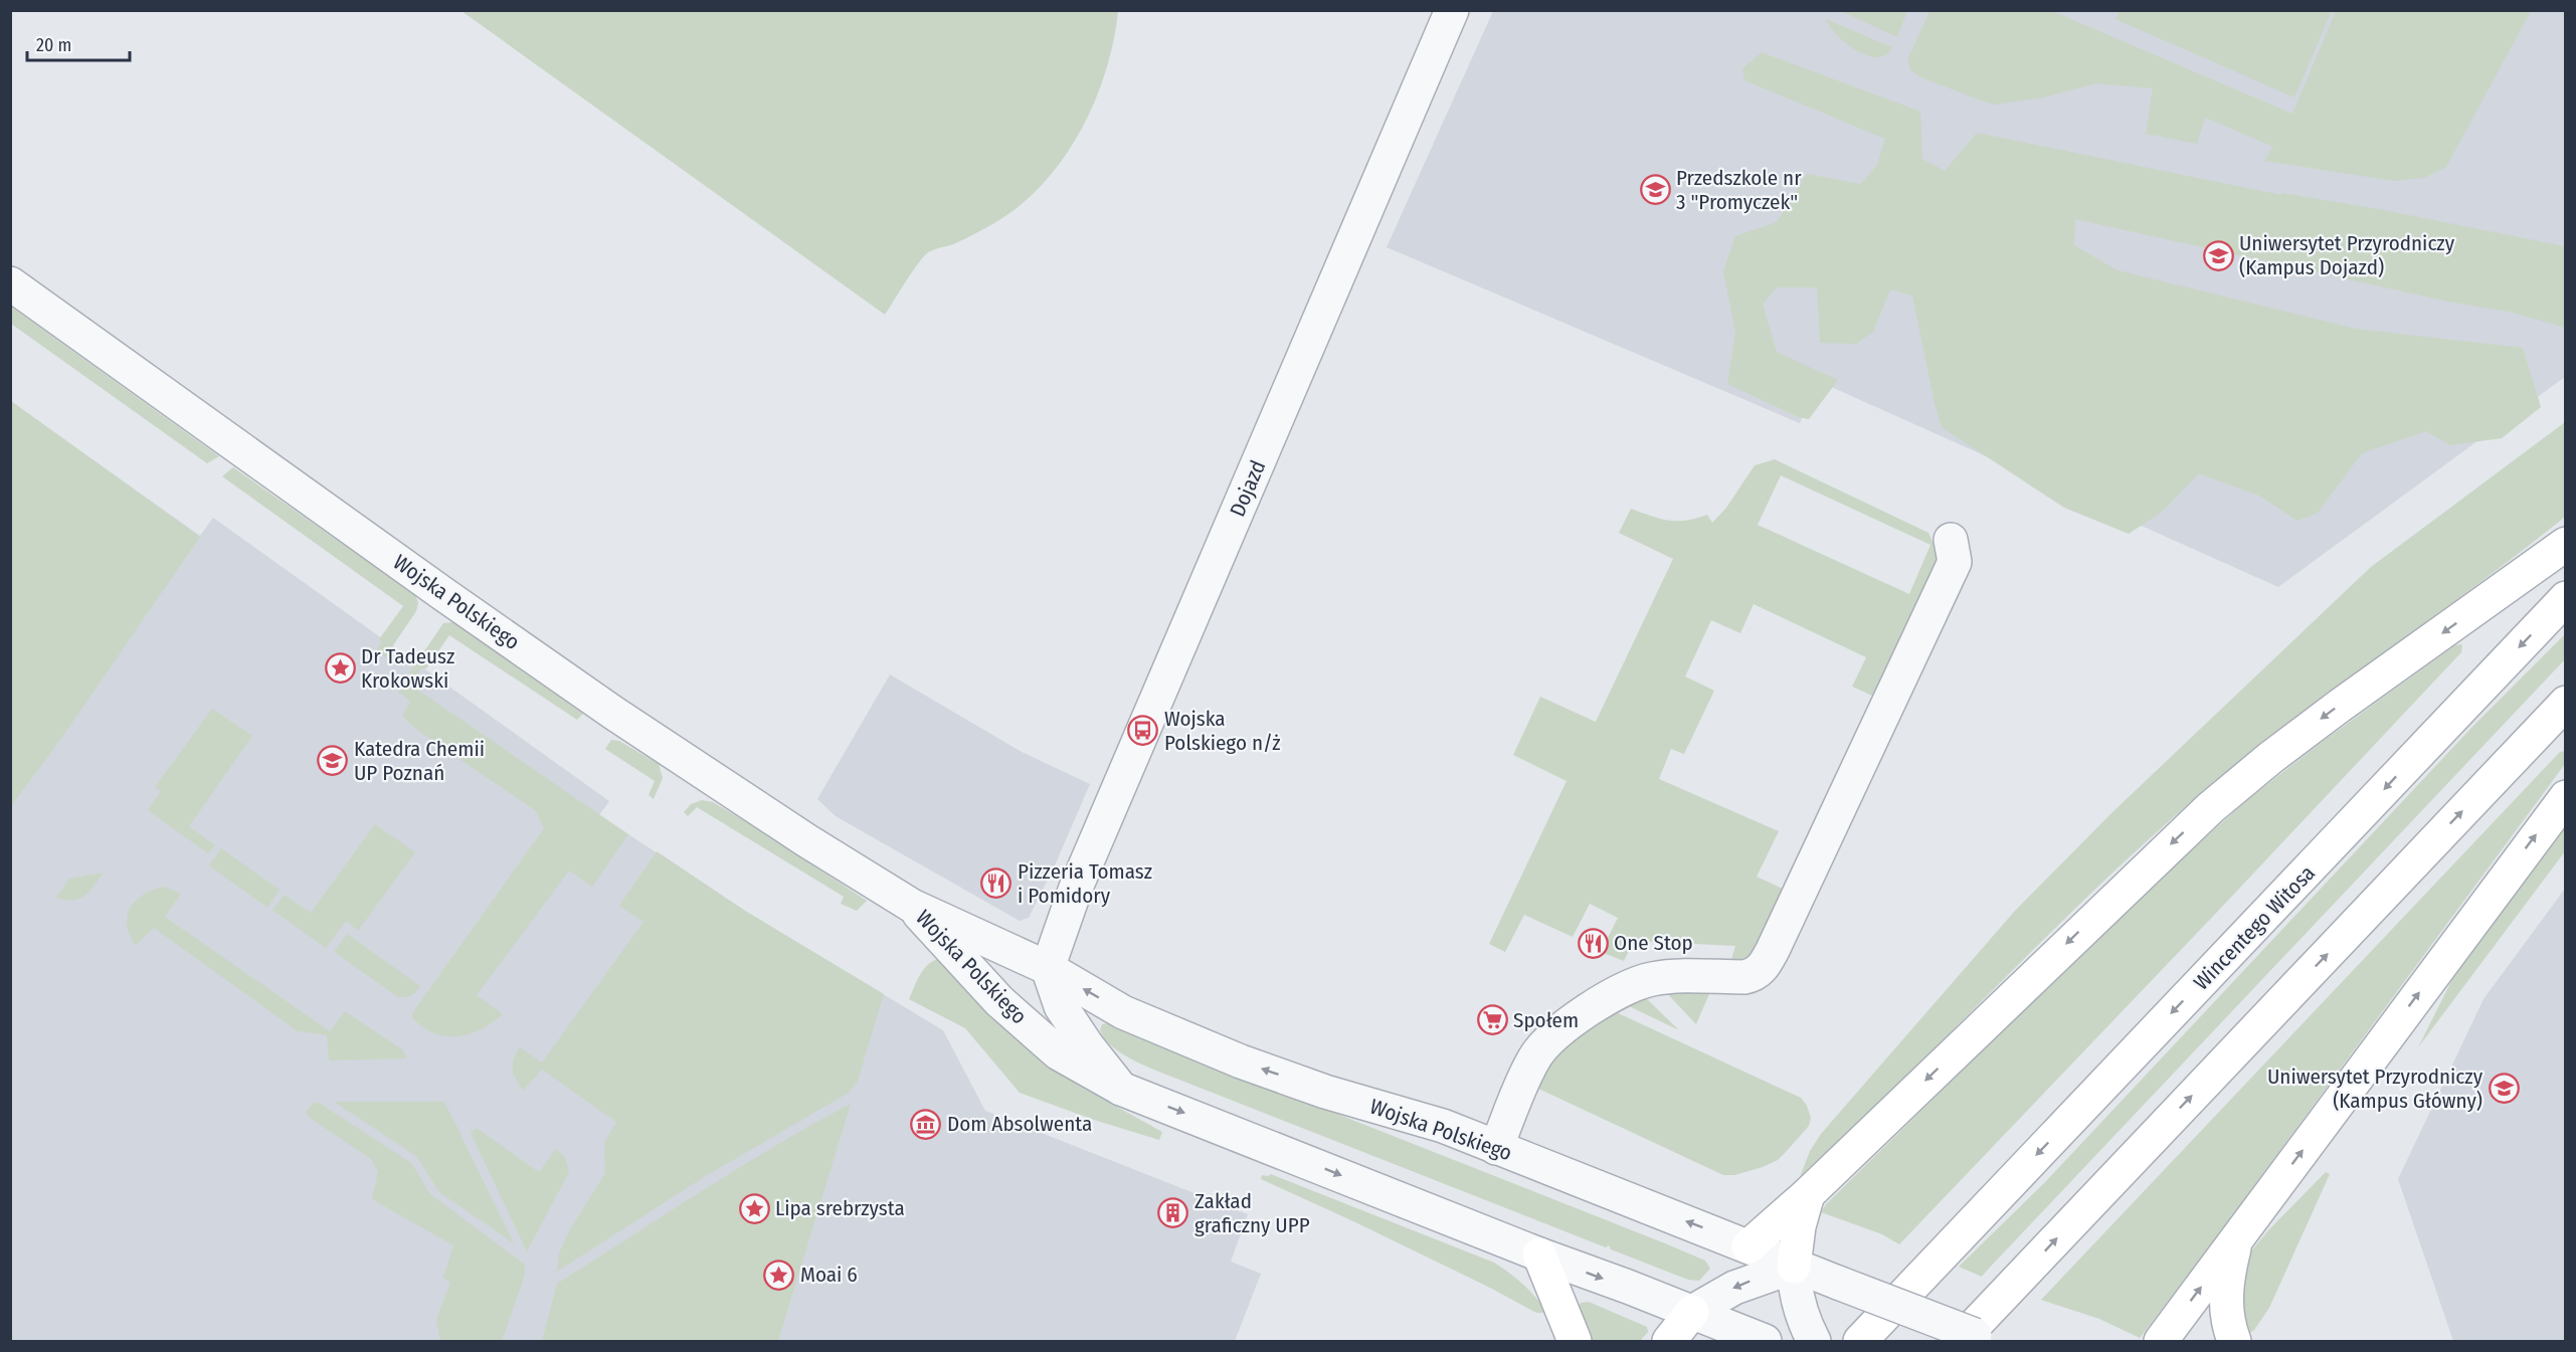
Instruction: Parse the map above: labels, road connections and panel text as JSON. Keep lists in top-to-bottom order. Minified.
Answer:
{"streets":{"main road":["Wincentego Witosa"],"street":["Dojazd","Wojska Polskiego"]},"crossings":[["Dojazd","Wojska Polskiego"]],"places":{"school or university":["Przedszkole nr 3 \"Promyczek\"","Uniwersytet Przyrodniczy (Kampus Dojazd)","Katedra Chemii UP Poznań","Uniwersytet Przyrodniczy (Kampus Główny)"],"place":["Dr Tadeusz Krokowski","Lipa srebrzysta","Moai 6"],"bus stop":["Wojska Polskiego n/ż"],"restaurant":["Pizzeria Tomasz i Pomidory","One Stop"],"supermarket":["Społem"],"museum":["Dom Absolwenta"],"building":["Zakład graficzny UPP"]},"scale_bar":"20 m"}
